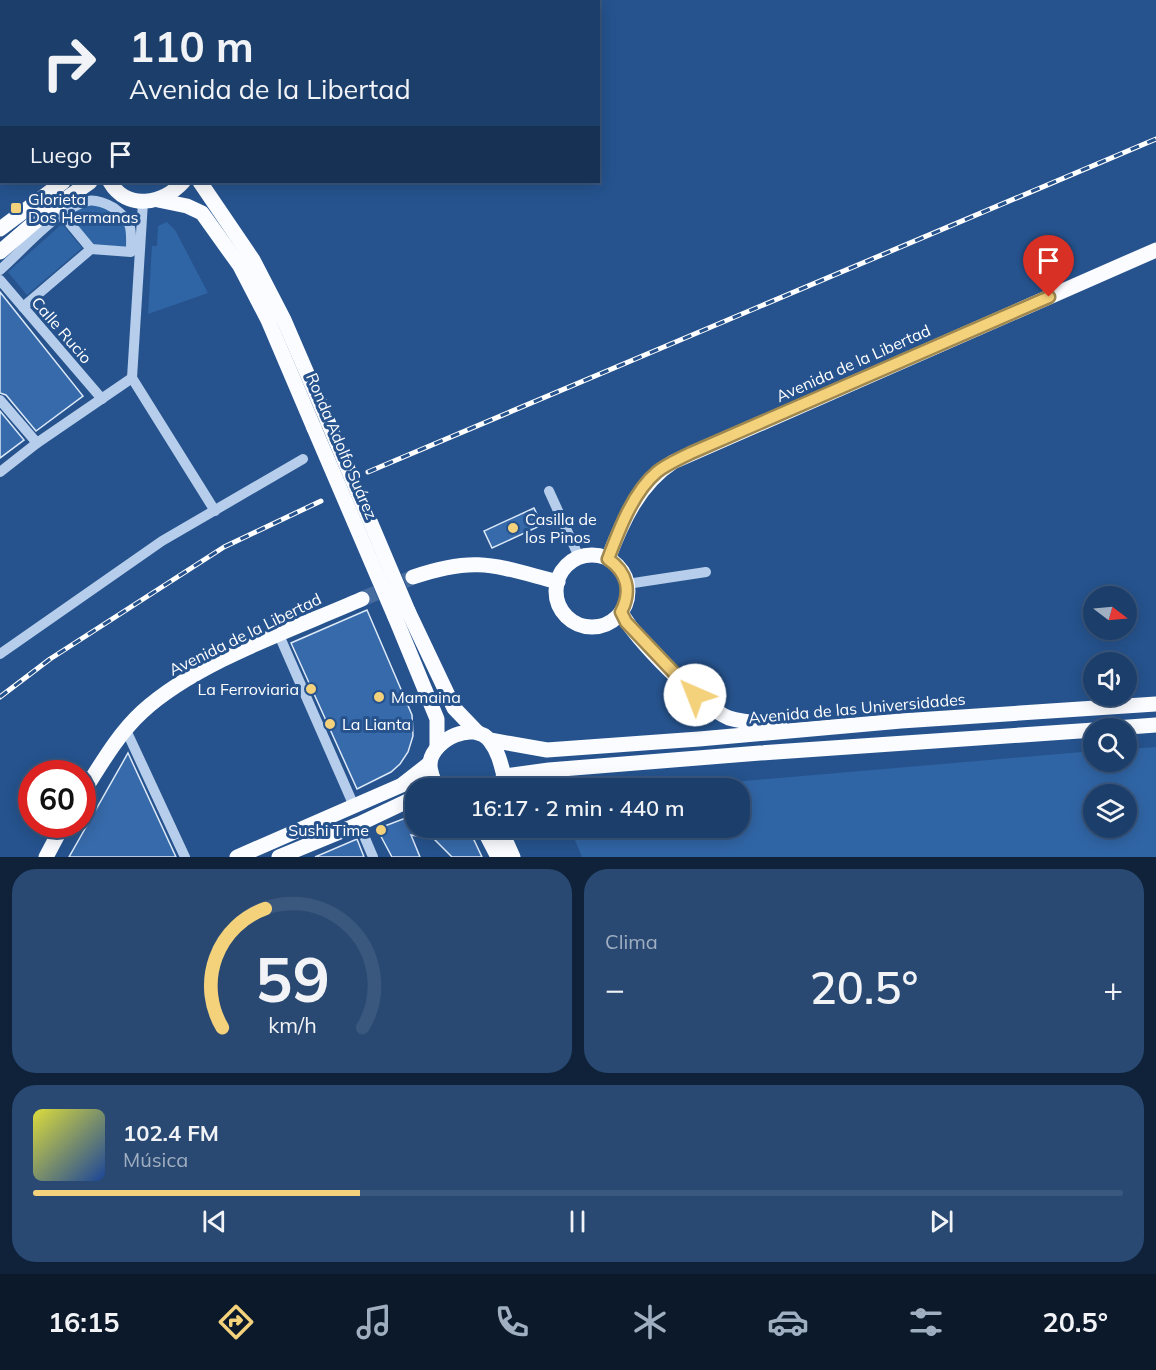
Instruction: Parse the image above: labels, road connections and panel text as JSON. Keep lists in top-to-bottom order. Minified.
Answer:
{"streets":{"main road":["Avenida de la Libertad","Ronda Adolfo Suárez","Avenida de las Universidades"],"street":["Calle Rucio"]},"crossings":[["Ronda Adolfo Suárez","Avenida de las Universidades"]],"places":{"transit":["Glorieta Dos Hermanas"],"other":["Casilla de los Pinos","La Ferroviaria","Mamaina","La Lianta","Sushi Time"]},"north":"right","page":{"turn":["110 m","Avenida de la Libertad"],"then":"Luego","limit":"60","trip":"16:17 · 2 min · 440 m","tile":"Clima","heat":["−","20.5°","+"],"song":["102.4 FM","Música"],"tabs":["16:15","20.5°"],"gauge":["59","km/h"]}}
